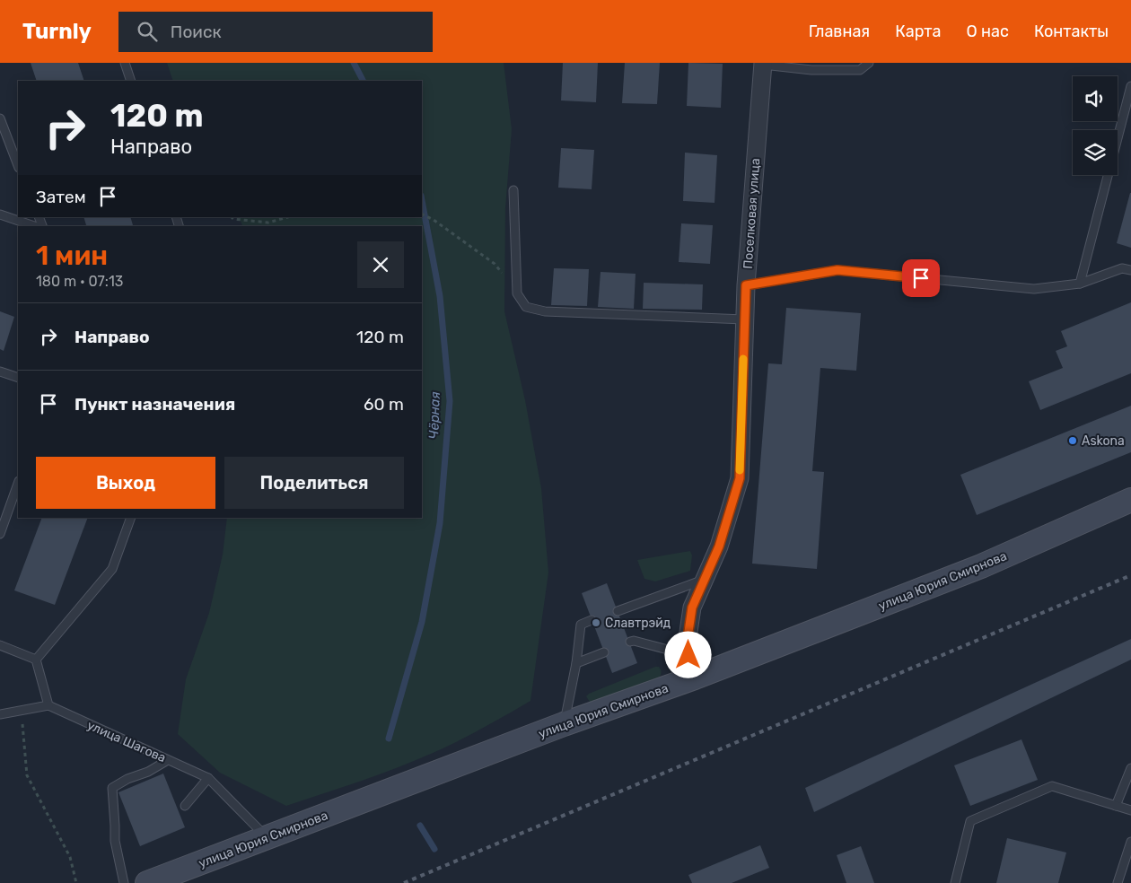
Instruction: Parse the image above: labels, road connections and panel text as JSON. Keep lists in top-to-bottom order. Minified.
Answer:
{"streets":{"main road":["улица Юрия Смирнова"],"street":["Поселковая улица"],"lane":["улица Шагова"]},"crossings":[["Поселковая улица","улица Юрия Смирнова"],["улица Юрия Смирнова","улица Шагова"]],"water":["Чёрная"],"places":["Askona","Славтрэйд"],"page":{"header":"Turnly","search":"Поиск","nav":["Главная","Карта","О нас","Контакты"],"turn":["120 m","Направо"],"then":"Затем","heading":["1 мин","180 m · 07:13"],"list":[{"name":"Направо","value":"120 m"},{"name":"Пункт назначения","value":"60 m"}],"buttons":["Выход","Поделиться"]}}
